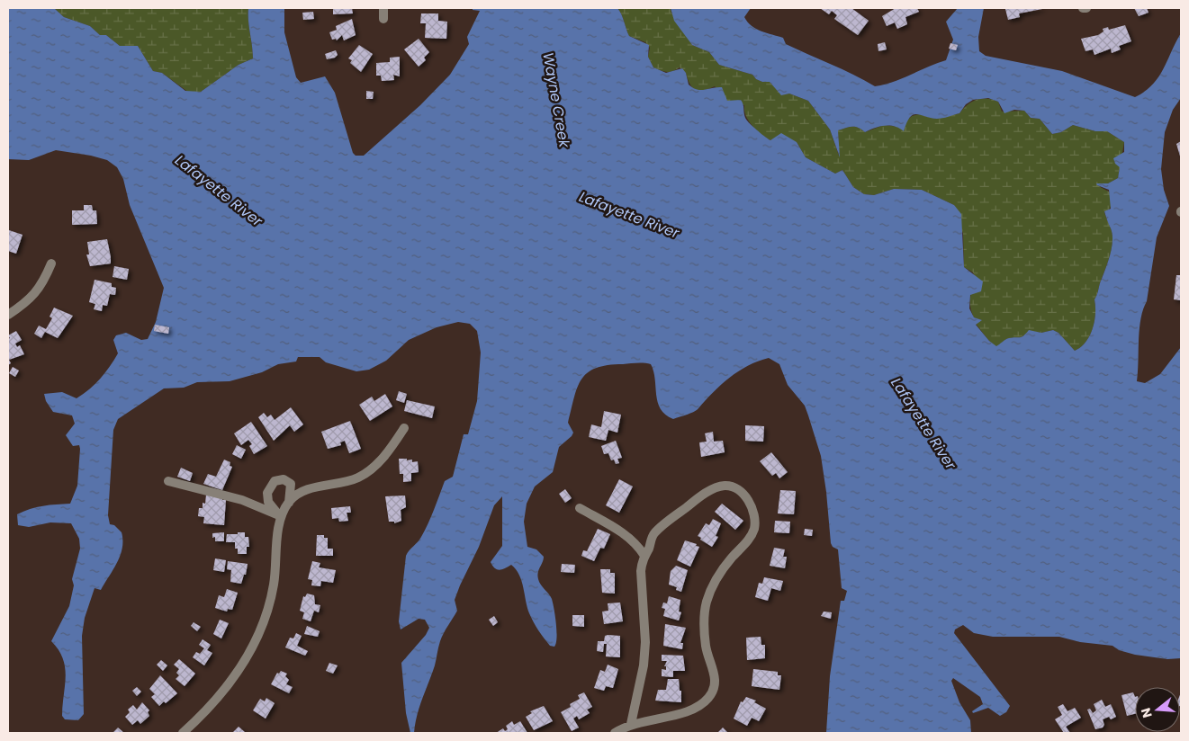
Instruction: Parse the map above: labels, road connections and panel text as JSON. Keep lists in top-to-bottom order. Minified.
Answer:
{"water":["Wayne Creek","Lafayette River"],"north":"left"}
